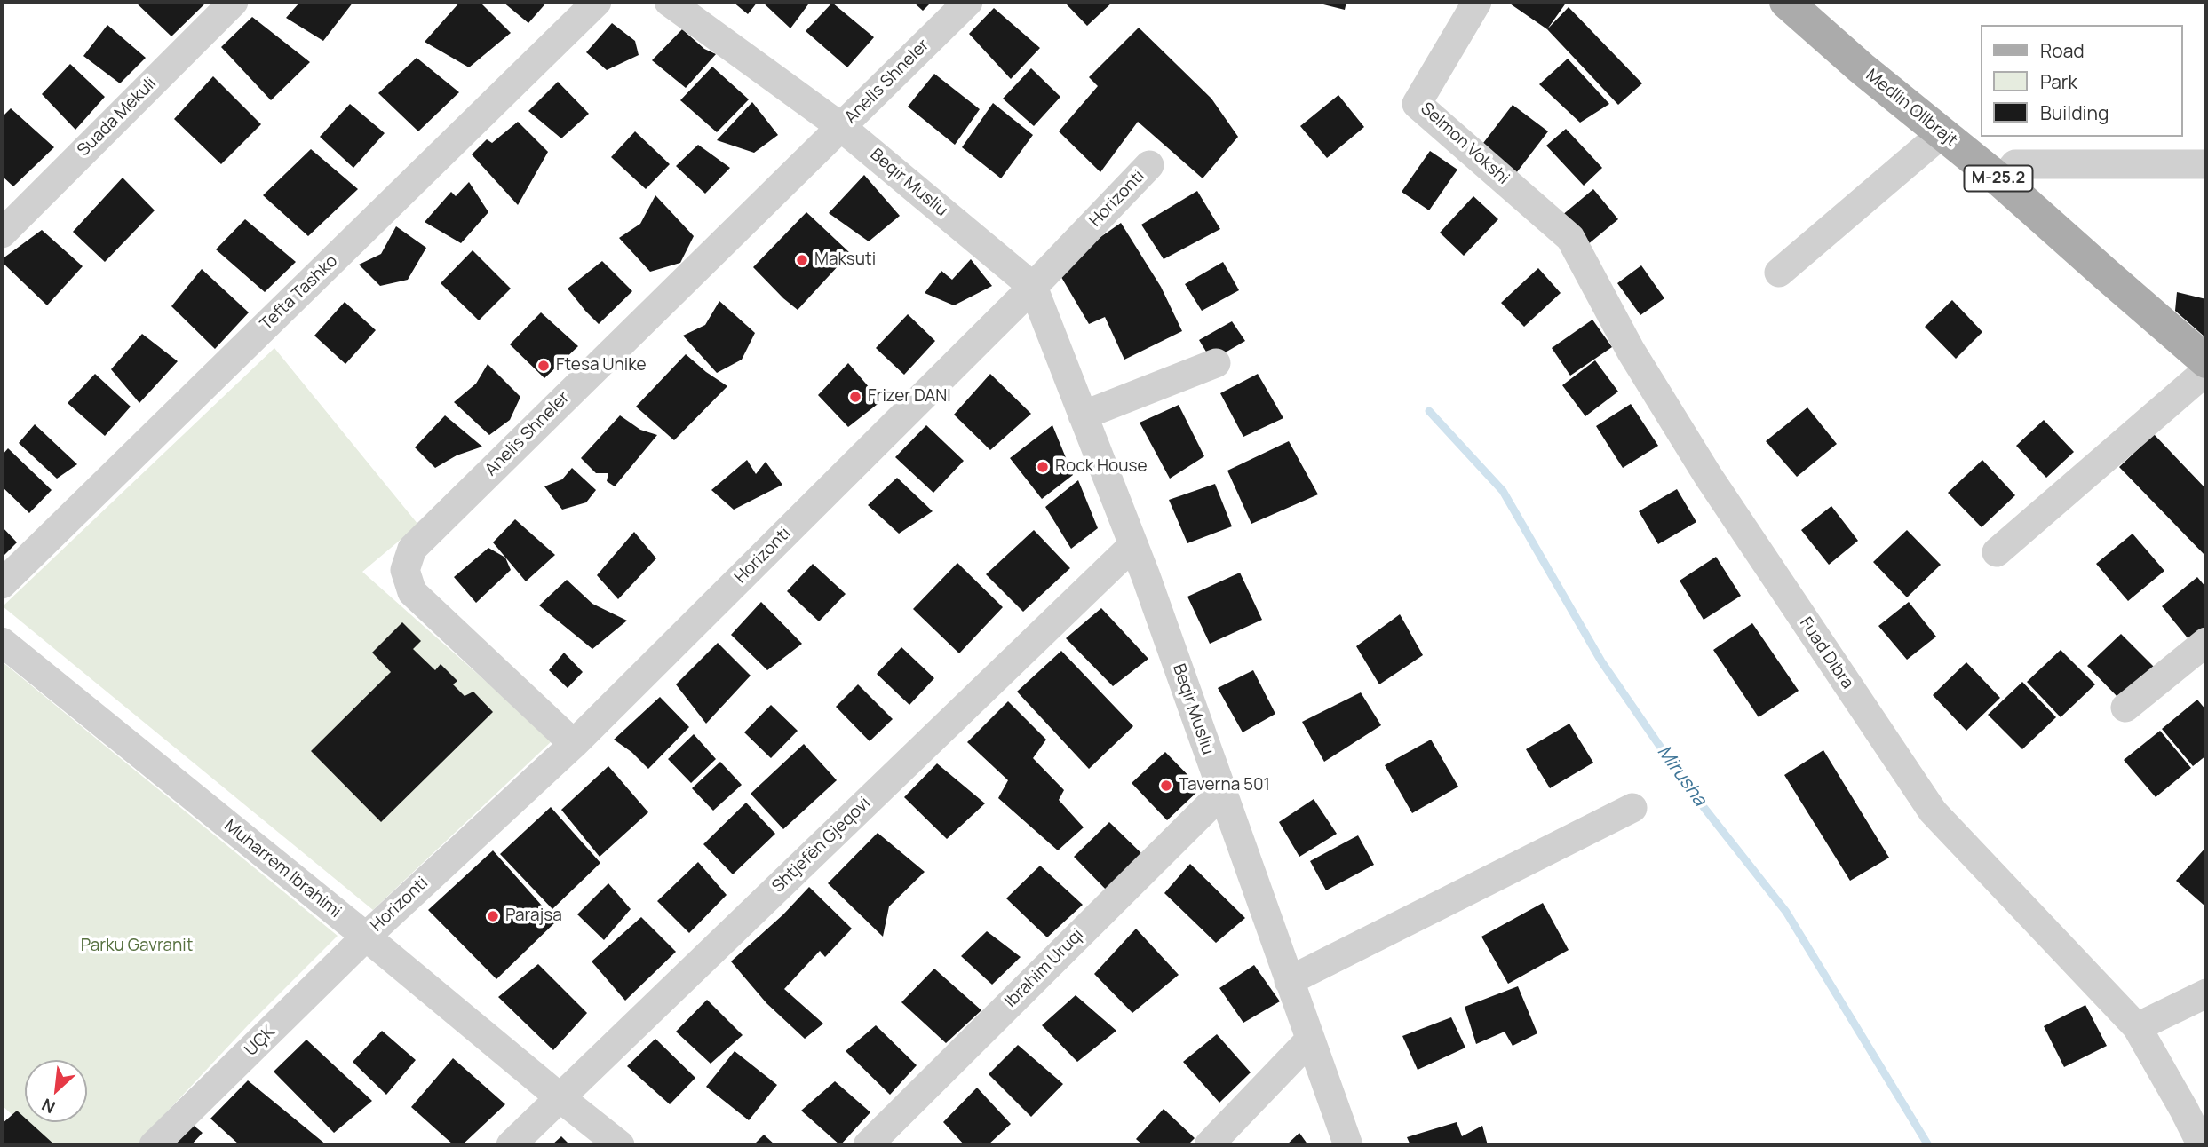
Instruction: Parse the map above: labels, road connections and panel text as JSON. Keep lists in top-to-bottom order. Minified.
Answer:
{"streets":{"main road":["Medlin Ollbrajt","M-25.2"],"street":["Anelis Shneler","Suada Mekuli","Selmon Vokshi","Beqir Musliu","Horizonti","Tefta Tashko","Fuad Dibra","Shtjefën Gjeqovi","Muharrem Ibrahimi","Ibrahim Uruqi","UÇK"]},"crossings":[["Anelis Shneler","Beqir Musliu"],["Anelis Shneler","Horizonti"],["Selmon Vokshi","Fuad Dibra"],["Beqir Musliu","Horizonti"],["Beqir Musliu","Shtjefën Gjeqovi"],["Beqir Musliu","Ibrahim Uruqi"],["Horizonti","Muharrem Ibrahimi"],["Horizonti","UÇK"],["Shtjefën Gjeqovi","Muharrem Ibrahimi"],["Muharrem Ibrahimi","UÇK"]],"water":["Mirusha"],"parks":["Parku Gavranit"],"places":["Maksuti","Ftesa Unike","Frizer DANI","Rock House","Taverna 501","Parajsa"],"legend":["Road","Park","Building"],"north":"bottom left"}
